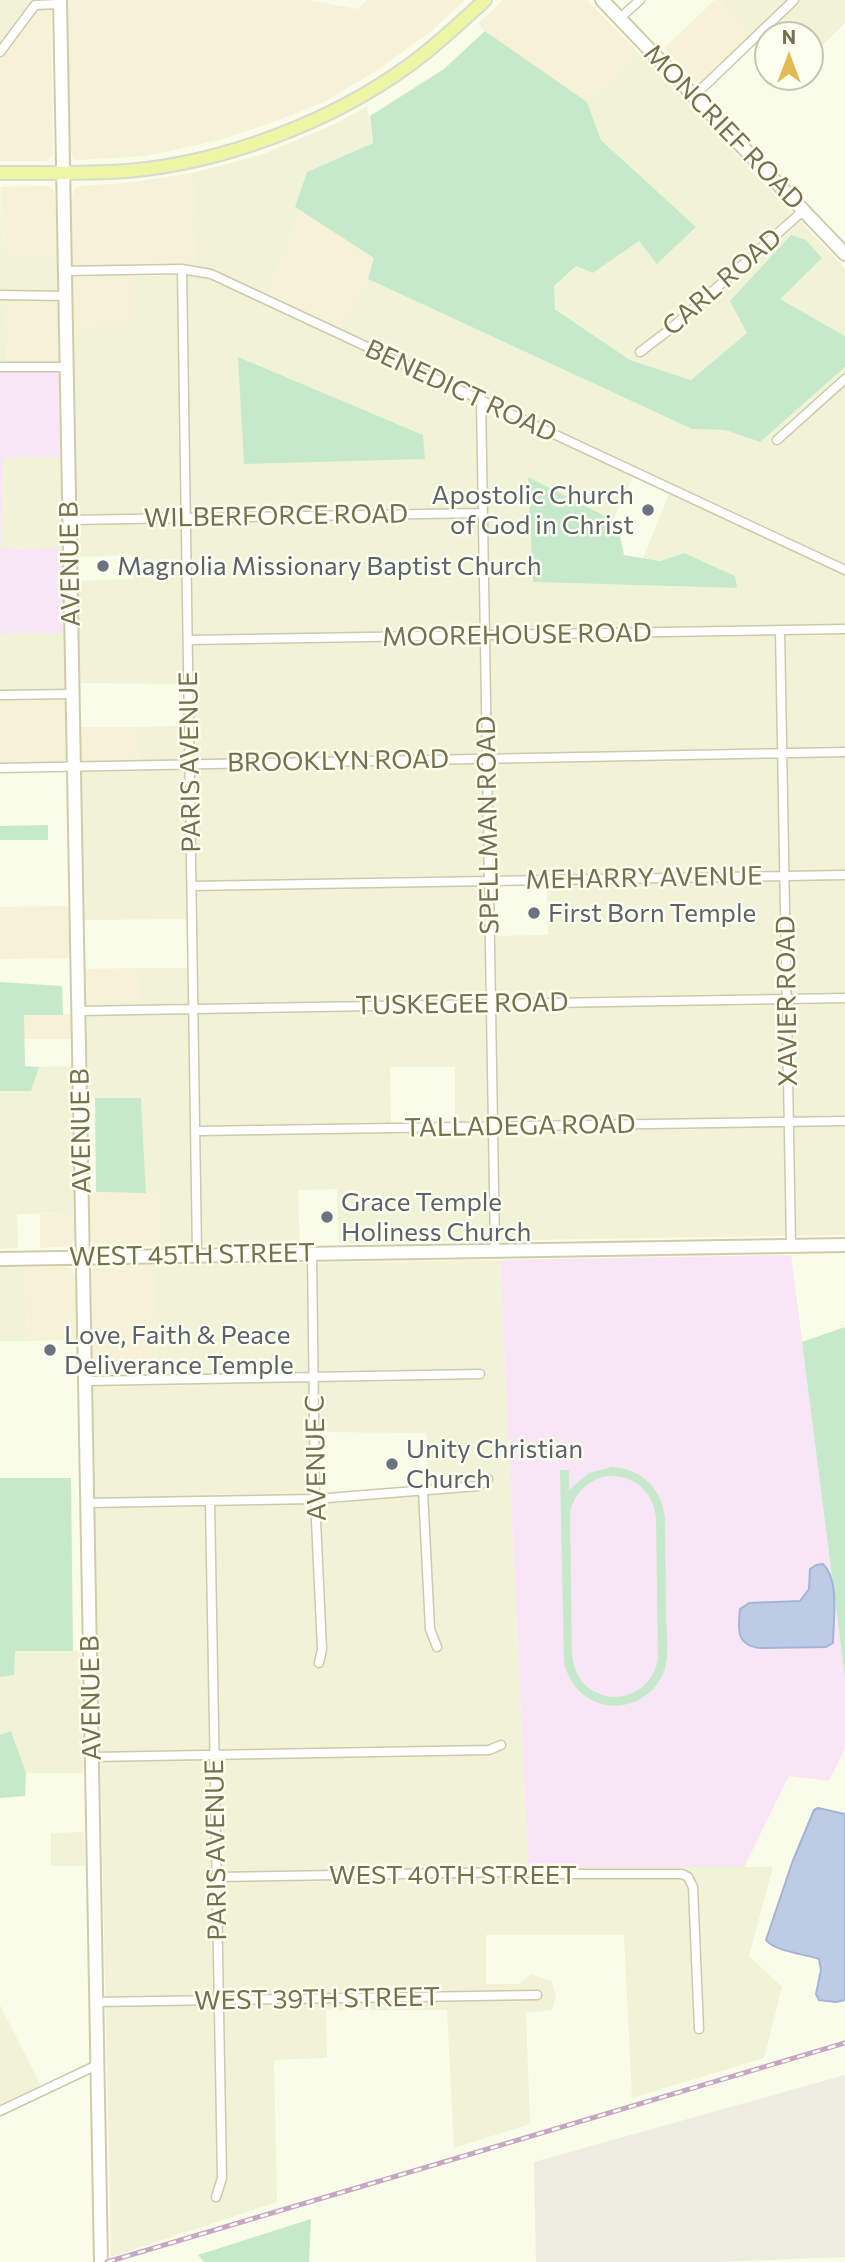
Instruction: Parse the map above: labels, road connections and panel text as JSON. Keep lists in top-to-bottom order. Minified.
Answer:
{"streets":{"main road":["MONCRIEF ROAD","AVENUE B","WEST 45TH STREET"],"street":["CARL ROAD","BENEDICT ROAD","WILBERFORCE ROAD","MOOREHOUSE ROAD","BROOKLYN ROAD","PARIS AVENUE","SPELLMAN ROAD","MEHARRY AVENUE","XAVIER ROAD","TUSKEGEE ROAD","TALLADEGA ROAD","AVENUE C","WEST 40TH STREET","WEST 39TH STREET"]},"crossings":[["MONCRIEF ROAD","CARL ROAD"],["BENEDICT ROAD","AVENUE B"],["BENEDICT ROAD","PARIS AVENUE"],["BENEDICT ROAD","SPELLMAN ROAD"],["WILBERFORCE ROAD","AVENUE B"],["WILBERFORCE ROAD","PARIS AVENUE"],["WILBERFORCE ROAD","SPELLMAN ROAD"],["AVENUE B","BROOKLYN ROAD"],["AVENUE B","TUSKEGEE ROAD"],["AVENUE B","WEST 45TH STREET"],["AVENUE B","WEST 39TH STREET"],["MOOREHOUSE ROAD","PARIS AVENUE"],["MOOREHOUSE ROAD","SPELLMAN ROAD"],["MOOREHOUSE ROAD","XAVIER ROAD"],["BROOKLYN ROAD","PARIS AVENUE"],["BROOKLYN ROAD","SPELLMAN ROAD"],["BROOKLYN ROAD","XAVIER ROAD"],["PARIS AVENUE","MEHARRY AVENUE"],["PARIS AVENUE","TUSKEGEE ROAD"],["PARIS AVENUE","TALLADEGA ROAD"],["PARIS AVENUE","WEST 45TH STREET"],["PARIS AVENUE","WEST 40TH STREET"],["PARIS AVENUE","WEST 39TH STREET"],["SPELLMAN ROAD","MEHARRY AVENUE"],["SPELLMAN ROAD","TUSKEGEE ROAD"],["SPELLMAN ROAD","TALLADEGA ROAD"],["SPELLMAN ROAD","WEST 45TH STREET"],["MEHARRY AVENUE","XAVIER ROAD"],["XAVIER ROAD","TUSKEGEE ROAD"],["XAVIER ROAD","TALLADEGA ROAD"],["XAVIER ROAD","WEST 45TH STREET"],["WEST 45TH STREET","AVENUE C"]],"places":["Apostolic Church of God in Christ","Magnolia Missionary Baptist Church","First Born Temple","Grace Temple Holiness Church","Love, Faith & Peace Deliverance Temple","Unity Christian Church"],"north":"top"}
